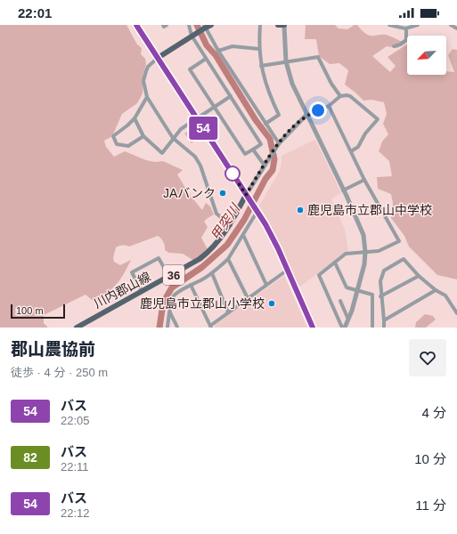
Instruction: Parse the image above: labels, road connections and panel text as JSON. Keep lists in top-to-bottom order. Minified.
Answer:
{"streets":{"main road":["36","川内郡山線"]},"water":["甲突川"],"places":["JAバンク","鹿児島市立郡山中学校","鹿児島市立郡山小学校"],"lines":["bus line 54"],"scale_bar":"100 m","north":"bottom left","page":{"status":"22:01","on_map":"54","scale":"100 m","heading":["郡山農協前","徒歩 · 4 分 · 250 m"],"list":[{"mark":"54","name":"バス","note":"22:05","value":"4 分"},{"mark":"82","name":"バス","note":"22:11","value":"10 分"},{"mark":"54","name":"バス","note":"22:12","value":"11 分"}]}}
